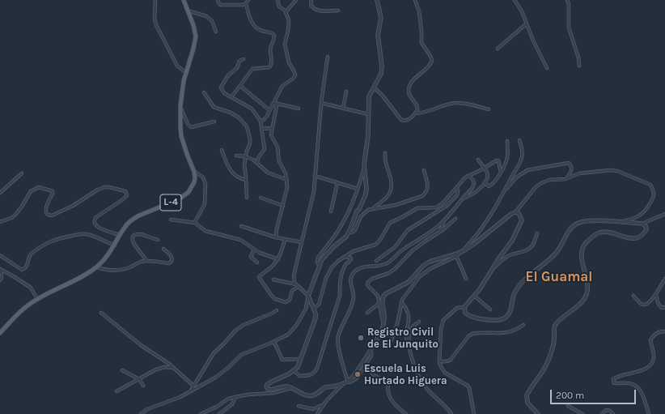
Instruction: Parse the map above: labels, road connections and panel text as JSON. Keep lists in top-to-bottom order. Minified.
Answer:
{"streets":{"main road":["L-4"]},"districts":["El Guamal"],"places":["Registro Civil de El Junquito","Escuela Luis Hurtado Higuera"],"scale_bar":"200 m"}
